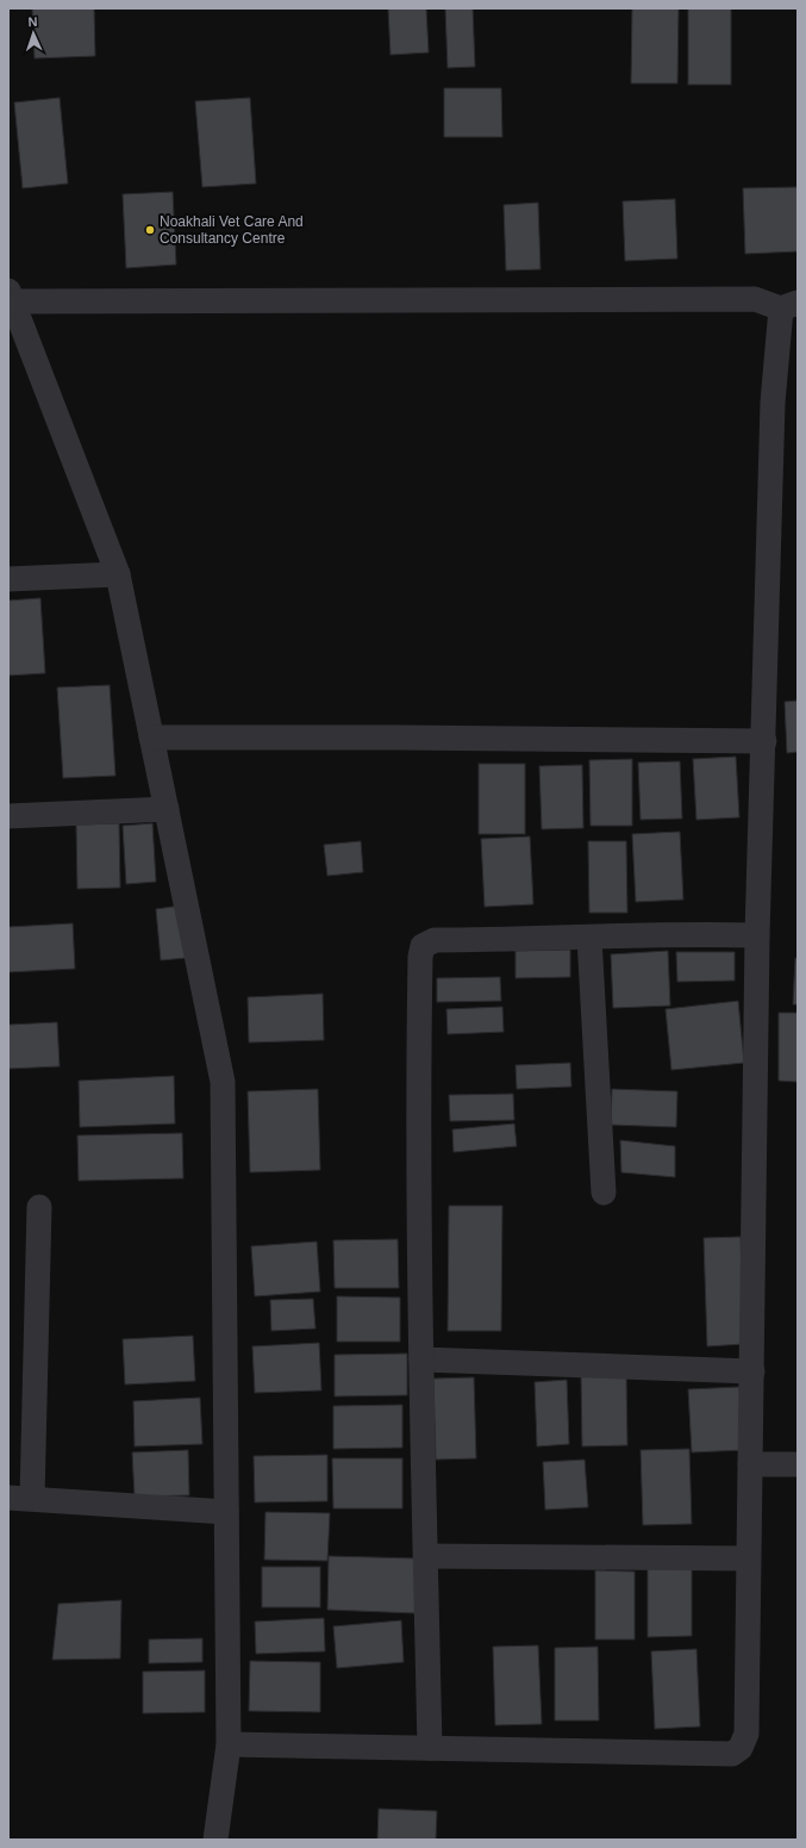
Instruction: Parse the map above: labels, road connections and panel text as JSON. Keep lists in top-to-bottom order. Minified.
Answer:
{"places":["Noakhali Vet Care And Consultancy Centre"],"north":"top"}
